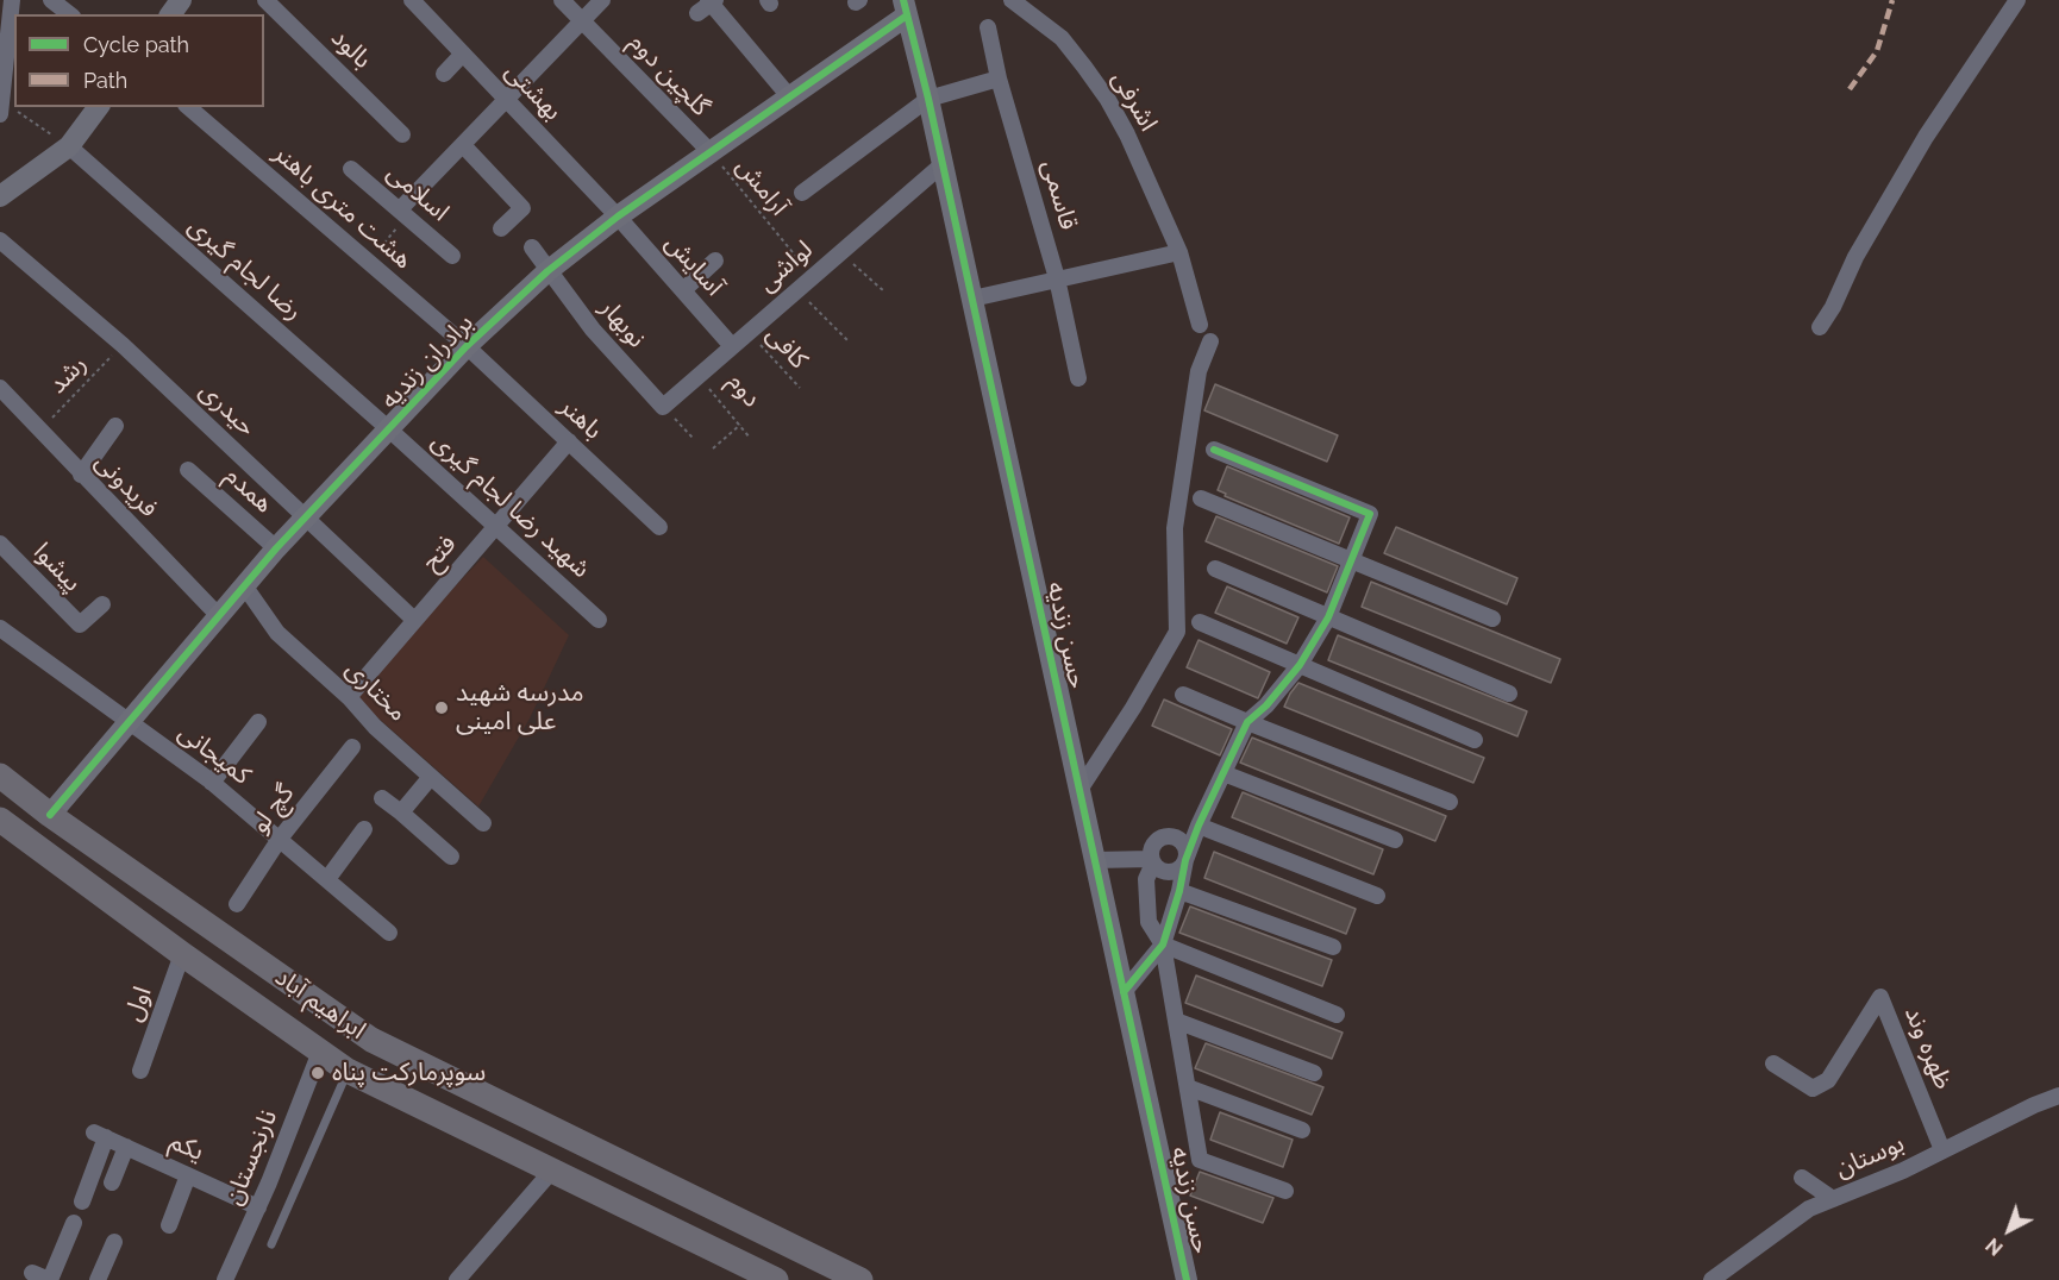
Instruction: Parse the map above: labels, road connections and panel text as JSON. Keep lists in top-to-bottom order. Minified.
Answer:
{"streets":{"main road":["ابراهیم آباد"],"street":["بالود","گلچین دوم","بهشتی","اشرفی","اسلامی","قاسمی","هشت متری باهنر","آسایش","لواشی","رضا لجام گیری","نوبهار","برادران زندیه","حیدری","باهنر","فریدونی","همدم","شهید رضا لجام گیری","فتح","پیشوا","حسن زندیه","مختاری","کمیجانی","گچ لو","اول","ظهره وند","یکم","بوستان","نارنجستان"],"path":["آرامش","کافی","رشد","دوم"]},"crossings":[["گلچین دوم","آرامش"],["گلچین دوم","برادران زندیه"],["بهشتی","آسایش"],["بهشتی","برادران زندیه"],["آرامش","لواشی"],["آرامش","برادران زندیه"],["هشت متری باهنر","برادران زندیه"],["هشت متری باهنر","باهنر"],["آسایش","لواشی"],["آسایش","برادران زندیه"],["لواشی","نوبهار"],["لواشی","کافی"],["لواشی","دوم"],["لواشی","حسن زندیه"],["رضا لجام گیری","برادران زندیه"],["رضا لجام گیری","شهید رضا لجام گیری"],["نوبهار","برادران زندیه"],["برادران زندیه","حیدری"],["برادران زندیه","باهنر"],["برادران زندیه","فریدونی"],["برادران زندیه","همدم"],["برادران زندیه","شهید رضا لجام گیری"],["برادران زندیه","حسن زندیه"],["برادران زندیه","مختاری"],["برادران زندیه","کمیجانی"],["برادران زندیه","ابراهیم آباد"],["رشد","حیدری"],["رشد","فریدونی"],["حیدری","فتح"],["باهنر","فتح"],["شهید رضا لجام گیری","فتح"],["فتح","مختاری"],["کمیجانی","گچ لو"],["اول","ابراهیم آباد"],["ابراهیم آباد","نارنجستان"],["ظهره وند","بوستان"],["یکم","نارنجستان"]],"places":["مدرسه شهید علی امینی","سوپرمارکت پناه"],"legend":["Cycle path","Path"],"north":"bottom left"}
